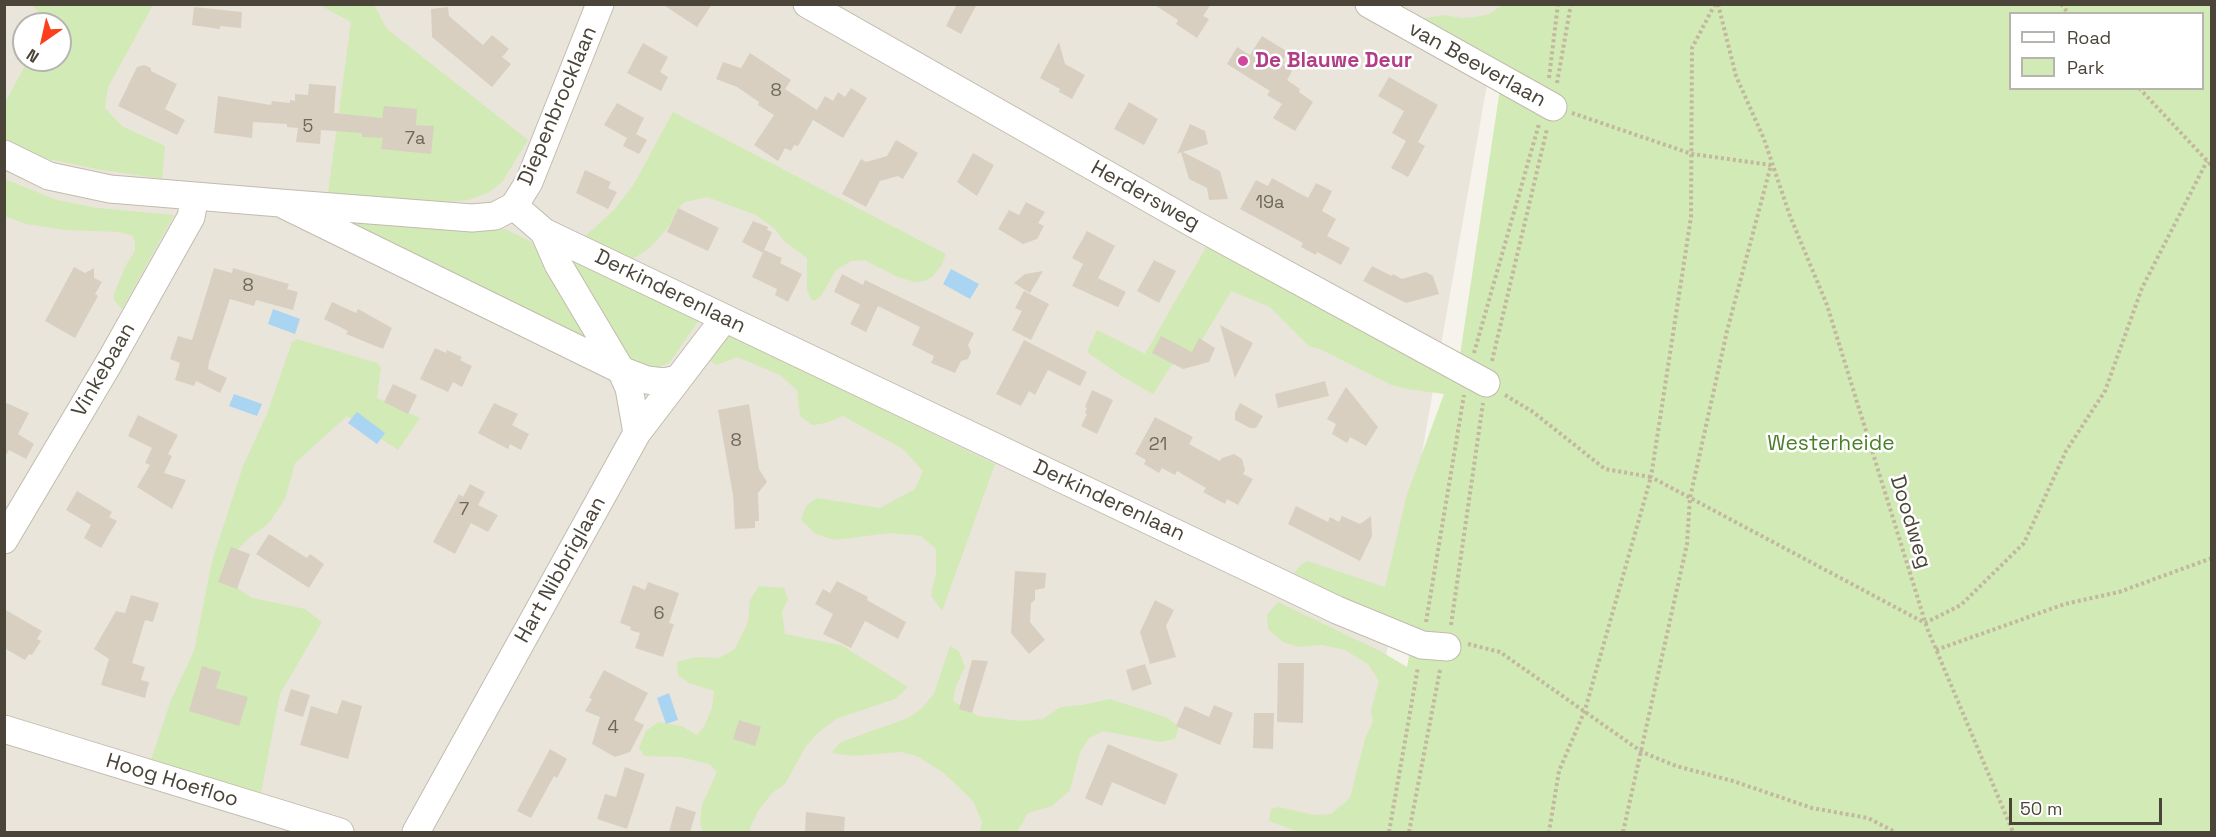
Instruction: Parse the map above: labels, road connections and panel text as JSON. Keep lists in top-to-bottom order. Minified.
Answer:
{"streets":{"street":["van Beeverlaan","Diepenbrocklaan","Herdersweg","Derkinderenlaan","Vinkebaan","Hart Nibbriglaan","Hoog Hoefloo"],"path":["Doodweg"]},"crossings":[["Diepenbrocklaan","Derkinderenlaan"],["Derkinderenlaan","Hart Nibbriglaan"]],"parks":["Westerheide"],"places":["De Blauwe Deur"],"house_numbers":["8","5","7a","19a","8","8","21","7","6","4"],"legend":["Road","Park"],"scale_bar":"50 m","north":"bottom left"}
